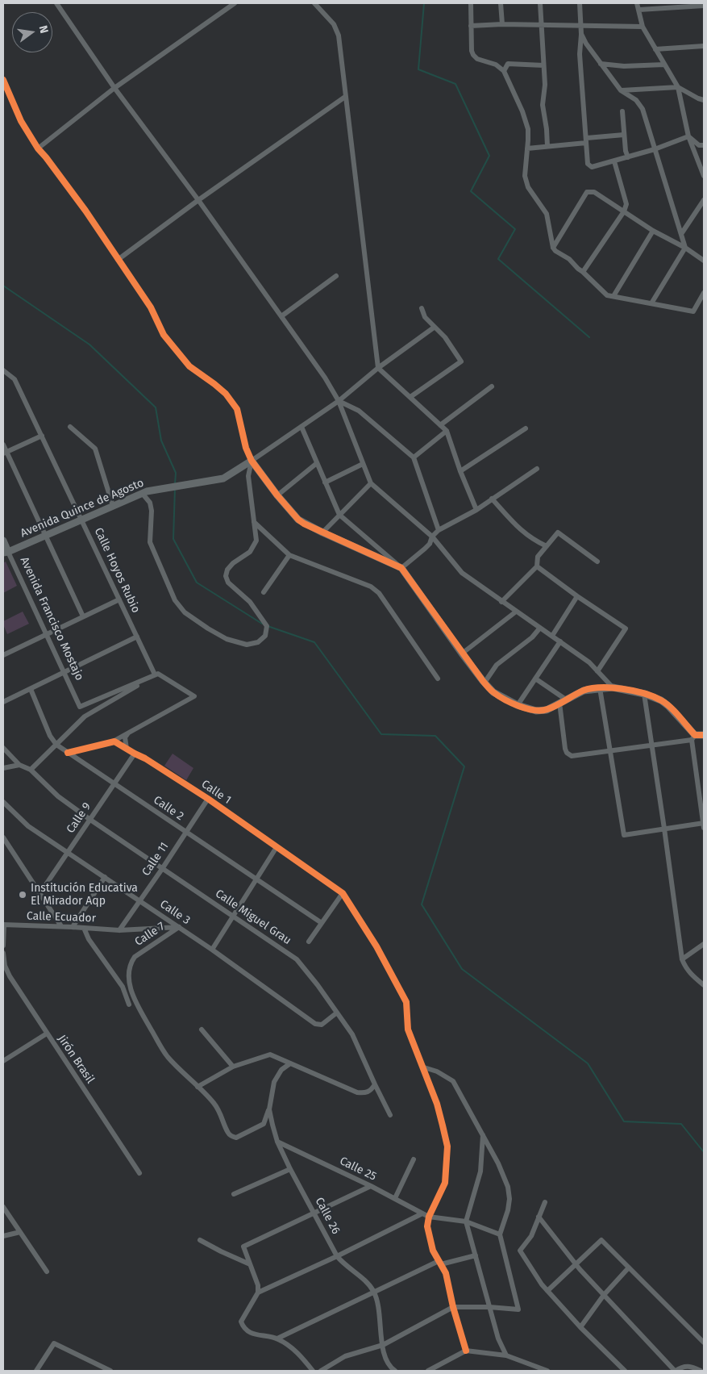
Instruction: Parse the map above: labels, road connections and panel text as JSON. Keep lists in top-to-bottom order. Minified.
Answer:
{"streets":{"street":["Avenida Quince de Agosto","Calle Hoyos Rubio","Avenida Francisco Mostajo","Calle 1","Calle 2","Calle 9","Calle 11","Calle 3","Calle Ecuador","Calle Miguel Grau","Calle 7","Jirón Brasil","Calle 25","Calle 26"]},"crossings":[["Avenida Quince de Agosto","Calle Hoyos Rubio"],["Avenida Quince de Agosto","Avenida Francisco Mostajo"],["Calle Hoyos Rubio","Avenida Francisco Mostajo"],["Calle 1","Calle 9"],["Calle 1","Calle 11"],["Calle 2","Calle 9"],["Calle 2","Calle 11"],["Calle 9","Calle 3"],["Calle 9","Calle Miguel Grau"],["Calle 11","Calle 3"],["Calle 11","Calle Ecuador"],["Calle 11","Calle Miguel Grau"],["Calle 3","Calle Ecuador"],["Calle 3","Calle Miguel Grau"],["Calle 3","Calle 7"],["Calle Ecuador","Calle 7"],["Calle 25","Calle 26"]],"places":["Institución Educativa El Mirador Aqp"],"north":"right"}
